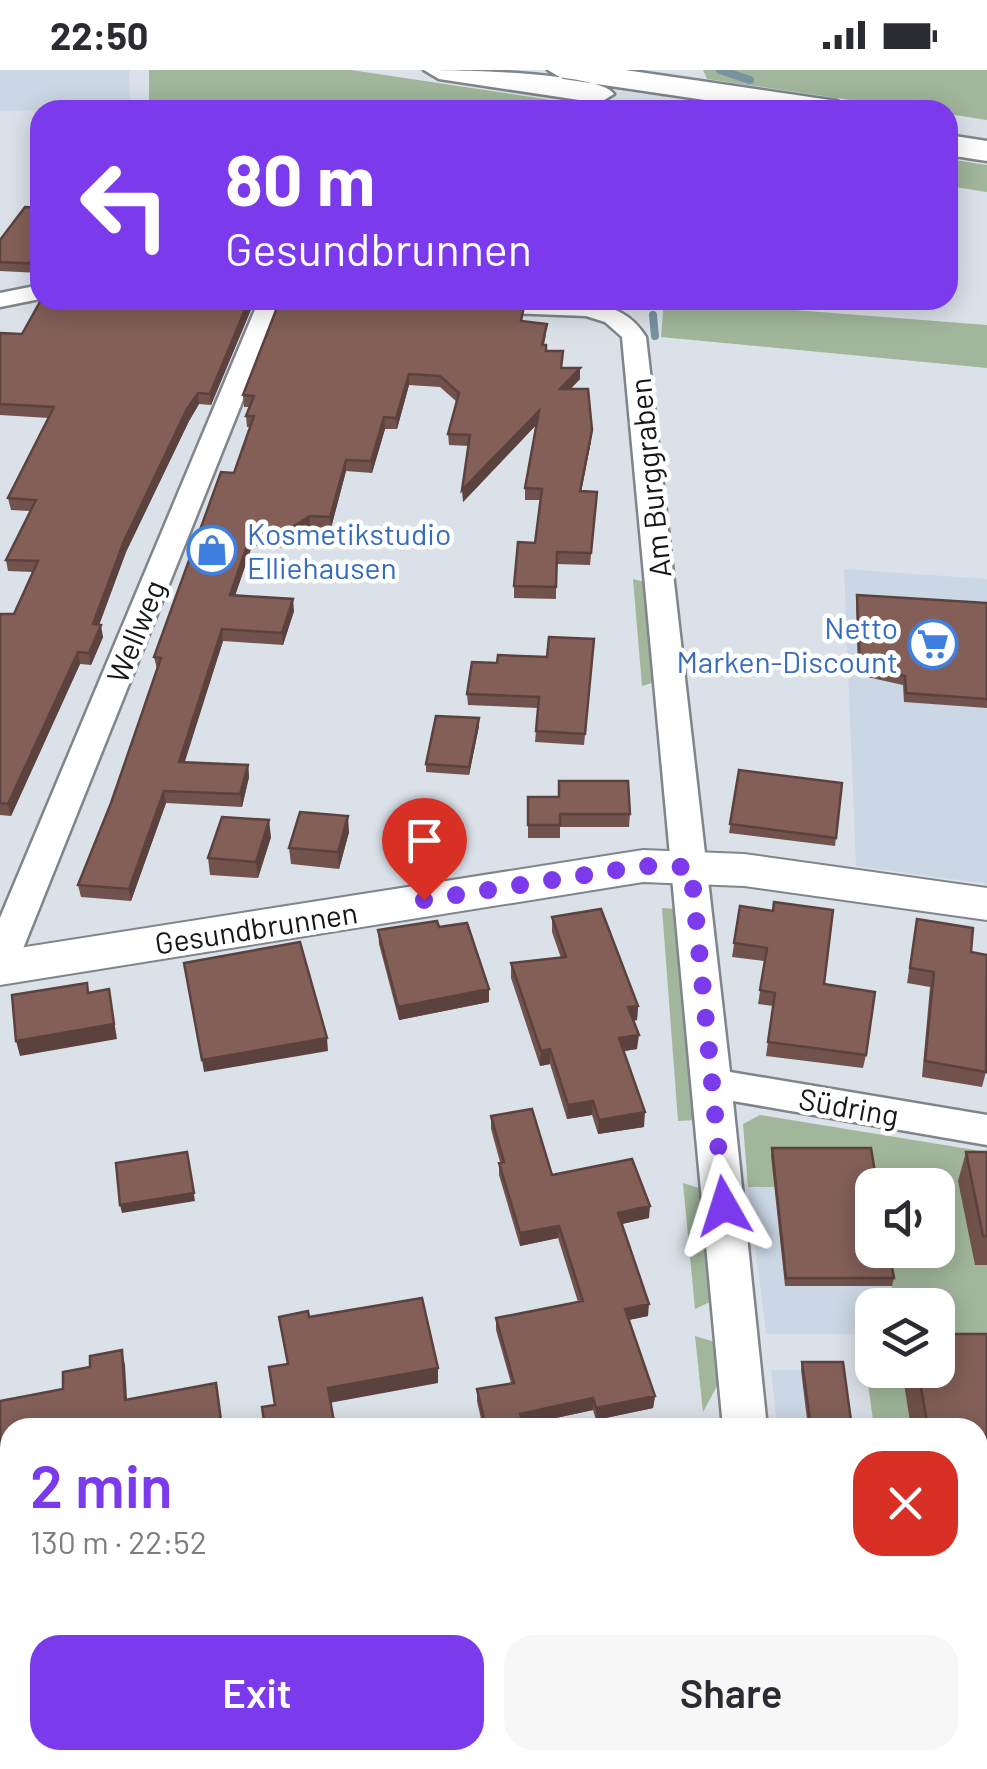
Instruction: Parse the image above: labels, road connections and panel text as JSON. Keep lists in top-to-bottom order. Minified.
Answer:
{"streets":{"street":["Am Burggraben","Wellweg","Gesundbrunnen","Südring"]},"crossings":[["Am Burggraben","Gesundbrunnen"],["Am Burggraben","Südring"],["Wellweg","Gesundbrunnen"]],"places":{"shop":["Kosmetikstudio Elliehausen"],"supermarket":["Netto Marken-Discount"]},"page":{"status":"22:50","turn":["80 m","Gesundbrunnen"],"heading":["2 min","130 m · 22:52"],"buttons":["Exit","Share"]}}
